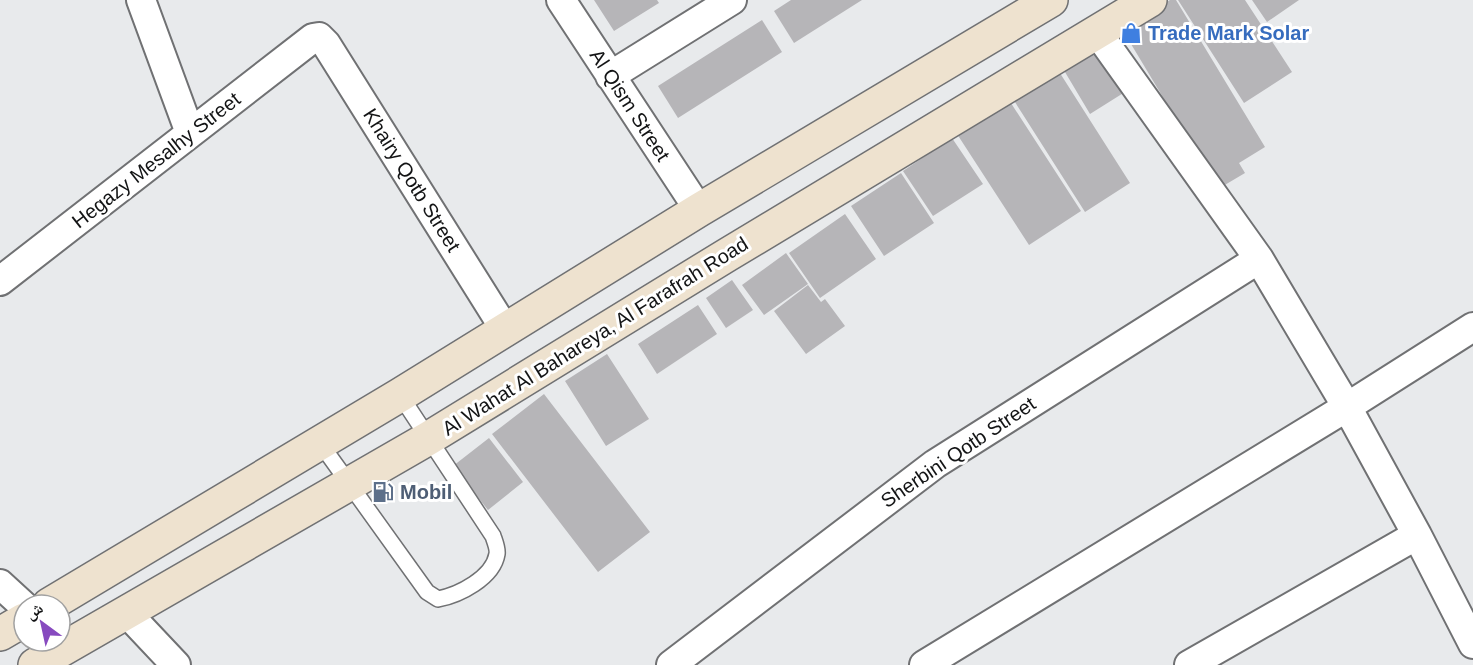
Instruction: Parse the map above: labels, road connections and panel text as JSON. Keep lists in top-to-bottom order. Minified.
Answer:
{"streets":{"main road":["Al Wahat Al Bahareya, Al Farafrah Road"],"street":["Al Qism Street","Hegazy Mesalhy Street","Khairy Qotb Street","Sherbini Qotb Street"]},"crossings":[["Hegazy Mesalhy Street","Khairy Qotb Street"]],"places":{"shop":["Trade Mark Solar"],"fuel station":["Mobil"]},"north":"top left"}
